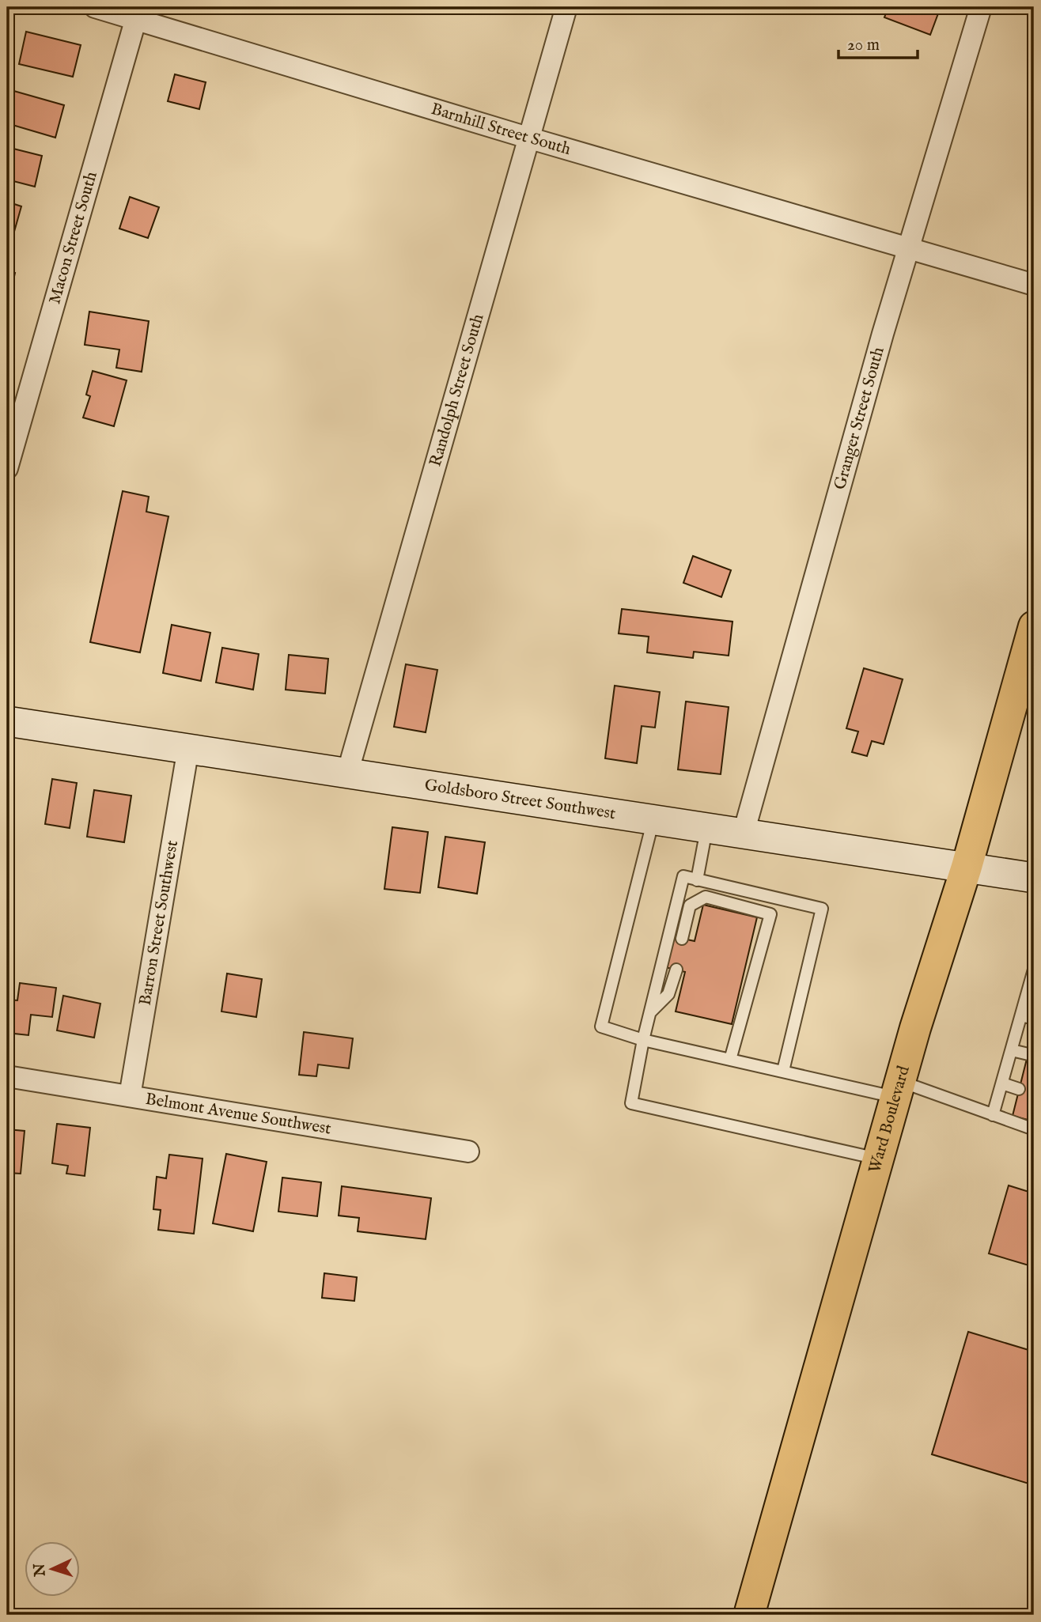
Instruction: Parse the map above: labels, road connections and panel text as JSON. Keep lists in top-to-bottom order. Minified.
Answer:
{"streets":{"main road":["Ward Boulevard"],"street":["Barnhill Street South","Macon Street South","Randolph Street South","Granger Street South","Goldsboro Street Southwest","Barron Street Southwest","Belmont Avenue Southwest"]},"crossings":[["Barnhill Street South","Macon Street South"],["Barnhill Street South","Randolph Street South"],["Barnhill Street South","Granger Street South"],["Randolph Street South","Goldsboro Street Southwest"],["Granger Street South","Goldsboro Street Southwest"],["Goldsboro Street Southwest","Barron Street Southwest"],["Goldsboro Street Southwest","Ward Boulevard"],["Barron Street Southwest","Belmont Avenue Southwest"]],"scale_bar":"20 m","north":"left"}
